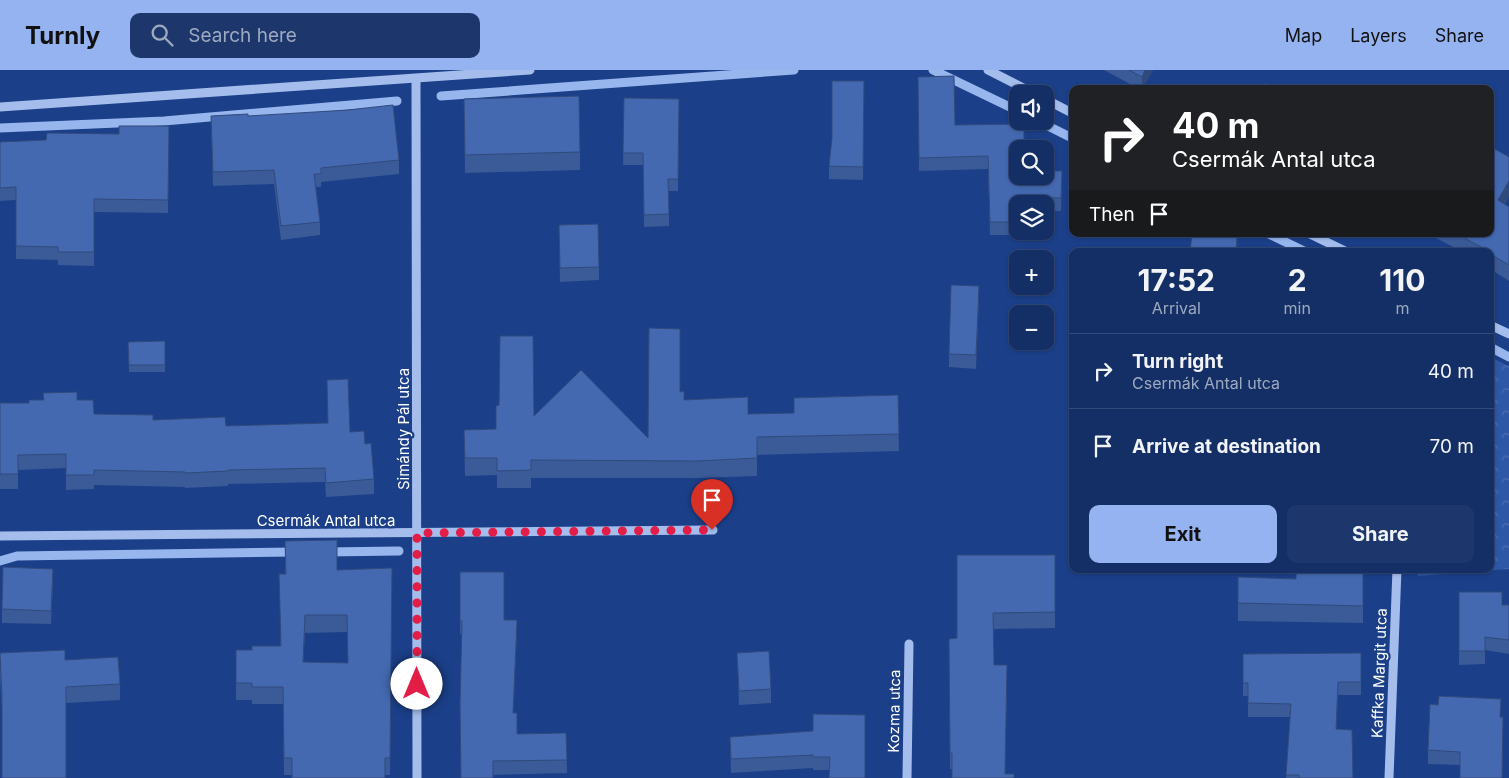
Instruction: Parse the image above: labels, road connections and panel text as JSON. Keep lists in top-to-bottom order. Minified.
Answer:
{"streets":{"street":["Simándy Pál utca","Csermák Antal utca","Kaffka Margit utca","Kozma utca"]},"crossings":[["Simándy Pál utca","Csermák Antal utca"]],"page":{"header":"Turnly","search":"Search here","nav":["Map","Layers","Share"],"map_buttons":["+","−"],"turn":["40 m","Csermák Antal utca"],"then":"Then","eta":["17:52","Arrival","2","min","110","m"],"list":[{"name":"Turn right","note":"Csermák Antal utca","value":"40 m"},{"name":"Arrive at destination","value":"70 m"}],"buttons":["Exit","Share"]}}
